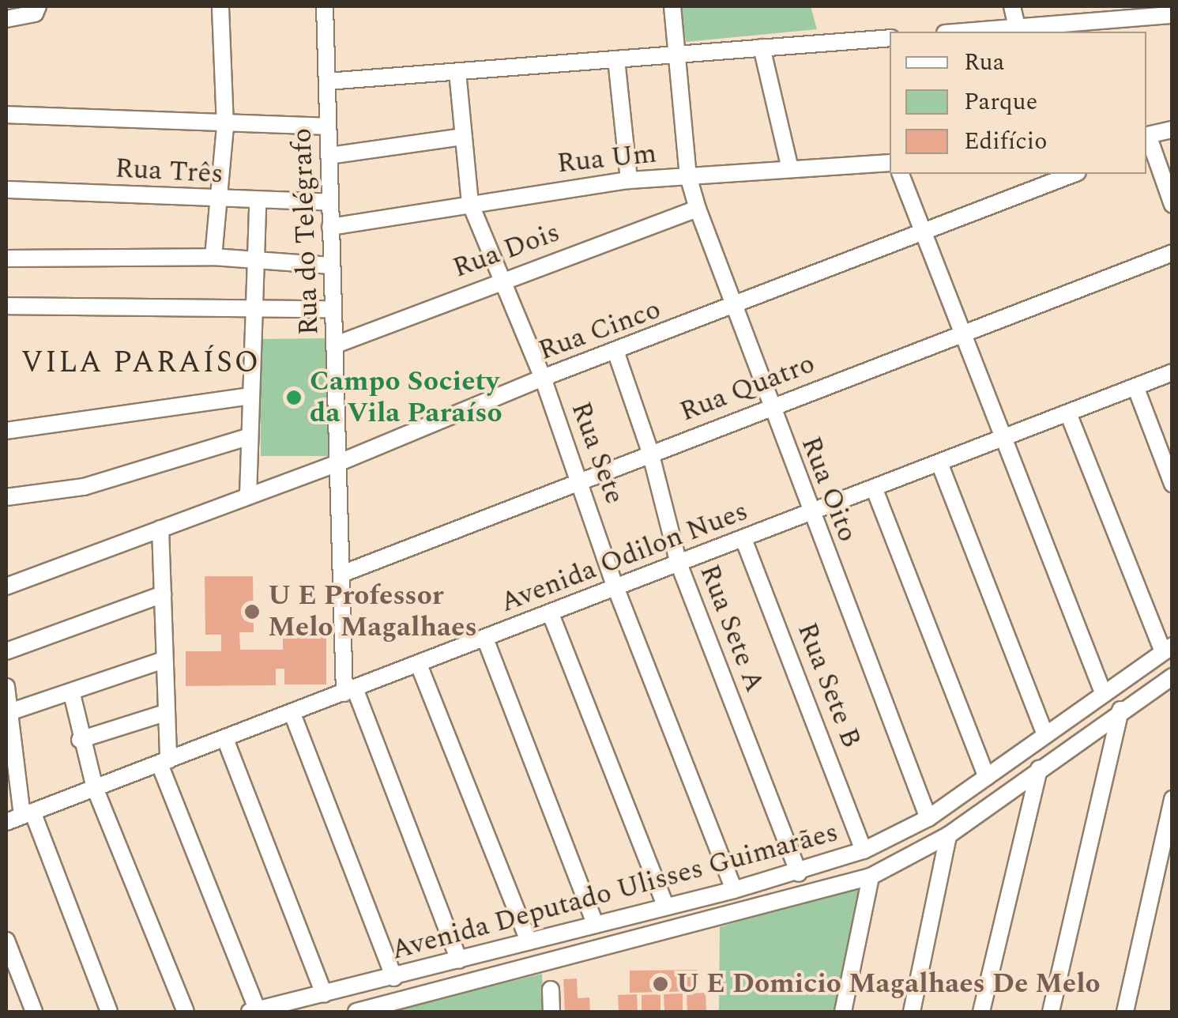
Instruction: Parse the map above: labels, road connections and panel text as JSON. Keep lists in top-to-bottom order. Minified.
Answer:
{"streets":{"street":["Rua Um","Rua Três","Rua do Telégrafo","Rua Dois","Rua Cinco","Rua Quatro","Rua Sete","Rua Oito","Avenida Odilon Nues","Rua Sete A","Rua Sete B","Avenida Deputado Ulisses Guimarães"]},"crossings":[["Rua Um","Rua do Telégrafo"],["Rua Um","Rua Sete"],["Rua Um","Rua Oito"],["Rua Três","Rua do Telégrafo"],["Rua do Telégrafo","Rua Dois"],["Rua do Telégrafo","Rua Cinco"],["Rua do Telégrafo","Rua Quatro"],["Rua do Telégrafo","Avenida Odilon Nues"],["Rua do Telégrafo","Avenida Deputado Ulisses Guimarães"],["Rua Dois","Rua Sete"],["Rua Dois","Rua Oito"],["Rua Cinco","Rua Sete"],["Rua Cinco","Rua Oito"],["Rua Cinco","Rua Sete A"],["Rua Quatro","Rua Sete"],["Rua Quatro","Rua Oito"],["Rua Quatro","Rua Sete A"],["Rua Sete","Avenida Odilon Nues"],["Rua Sete","Avenida Deputado Ulisses Guimarães"],["Rua Oito","Avenida Odilon Nues"],["Rua Oito","Avenida Deputado Ulisses Guimarães"],["Avenida Odilon Nues","Rua Sete A"],["Avenida Odilon Nues","Rua Sete B"],["Rua Sete A","Avenida Deputado Ulisses Guimarães"],["Rua Sete B","Avenida Deputado Ulisses Guimarães"]],"districts":["VILA PARAÍSO"],"places":["Campo Society da Vila Paraíso","U E Professor Melo Magalhaes","U E Domicio Magalhaes De Melo"],"legend":["Rua","Parque","Edifício"]}
